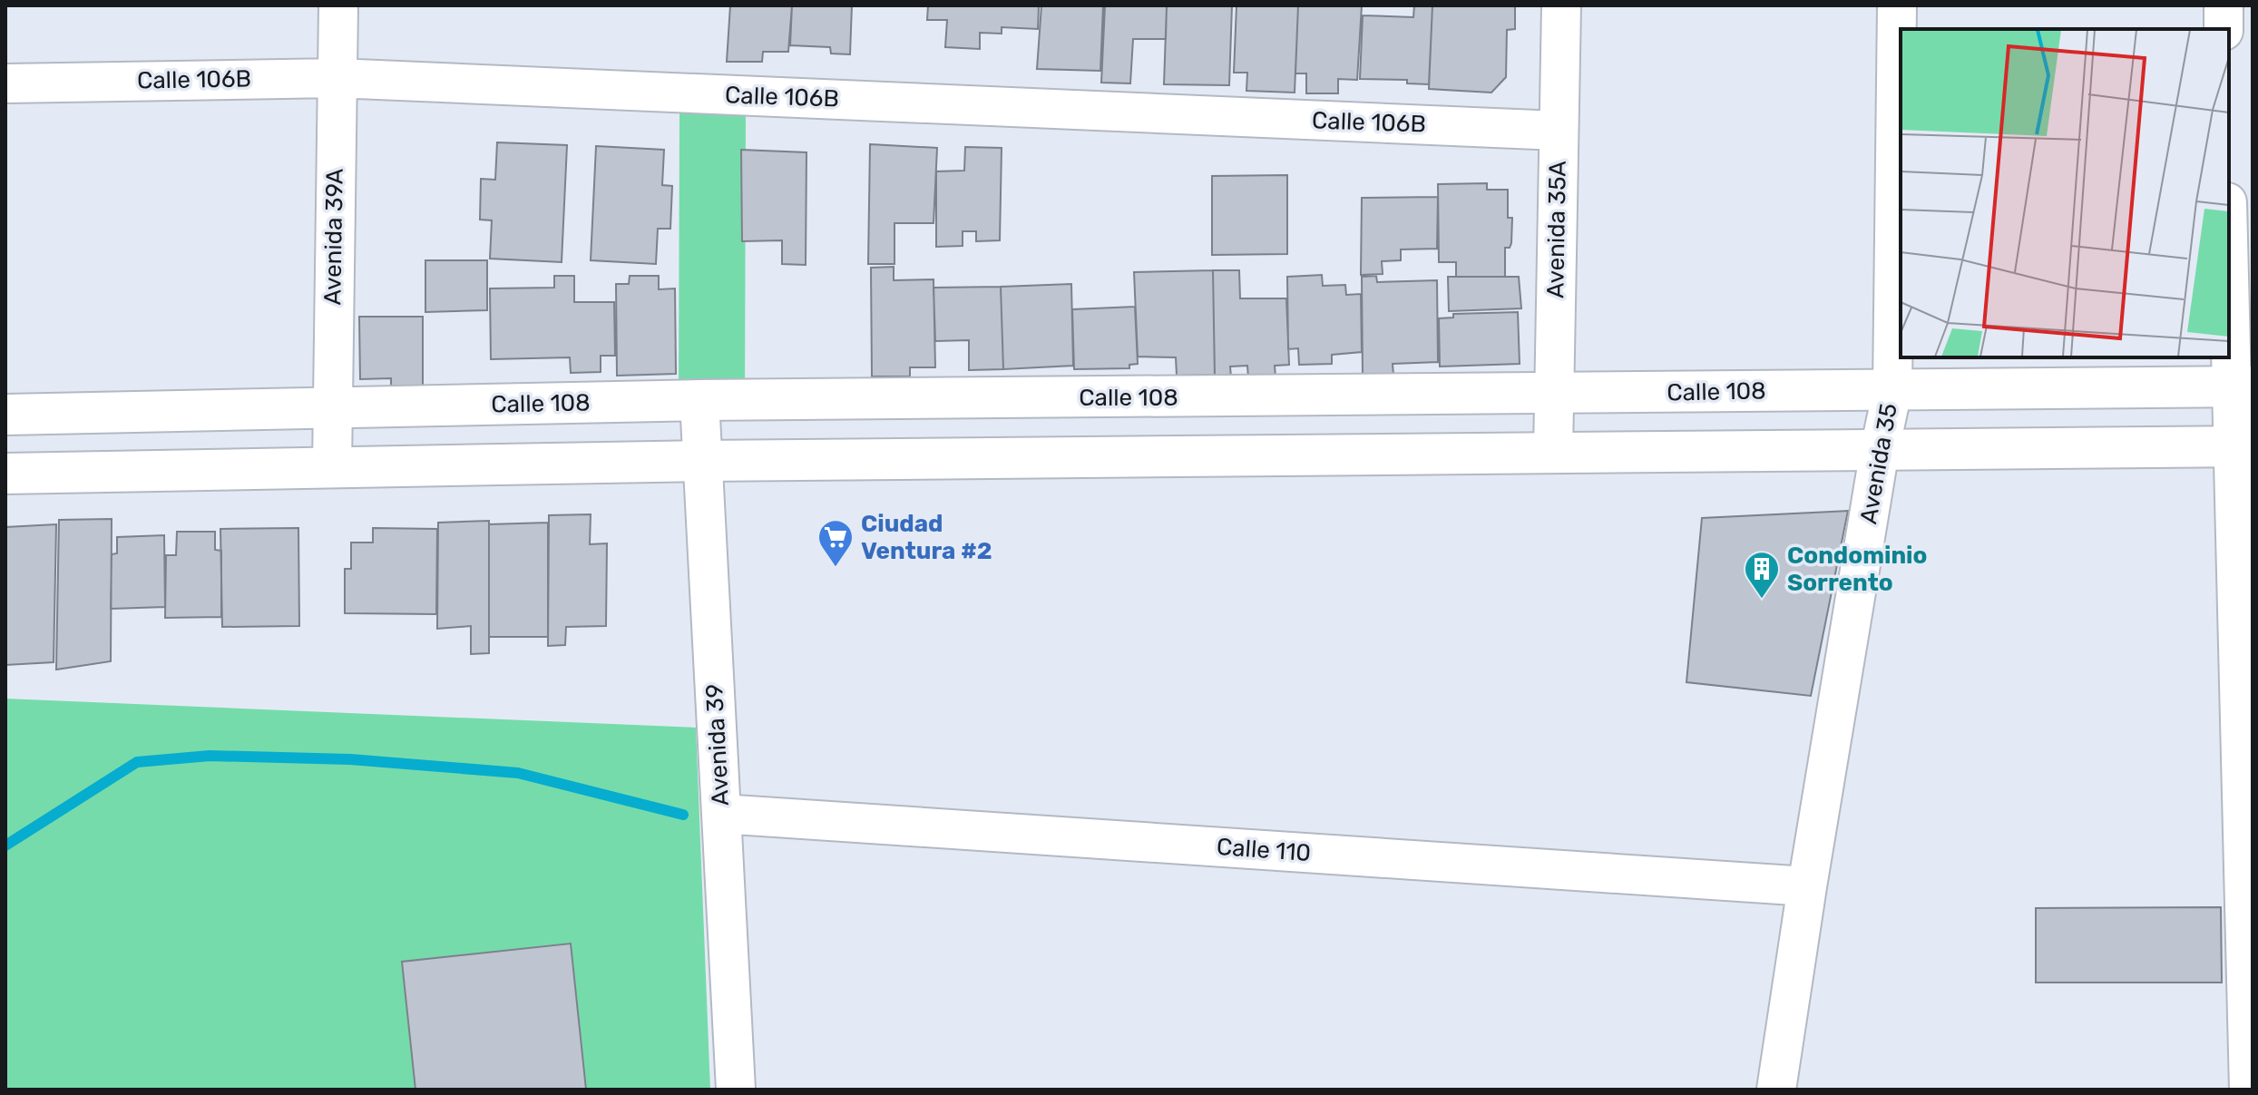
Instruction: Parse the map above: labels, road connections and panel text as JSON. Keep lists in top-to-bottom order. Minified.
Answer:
{"streets":{"main road":["Calle 108"],"street":["Calle 106B","Avenida 35A","Avenida 39A","Avenida 35","Avenida 39","Calle 110"]},"crossings":[["Calle 106B","Avenida 35A"],["Calle 106B","Avenida 39A"],["Avenida 35A","Calle 108"],["Avenida 39A","Calle 108"],["Calle 108","Avenida 35"],["Calle 108","Avenida 39"],["Avenida 35","Calle 110"],["Avenida 39","Calle 110"]],"places":{"supermarket":["Ciudad Ventura #2"],"building":["Condominio Sorrento"]}}
